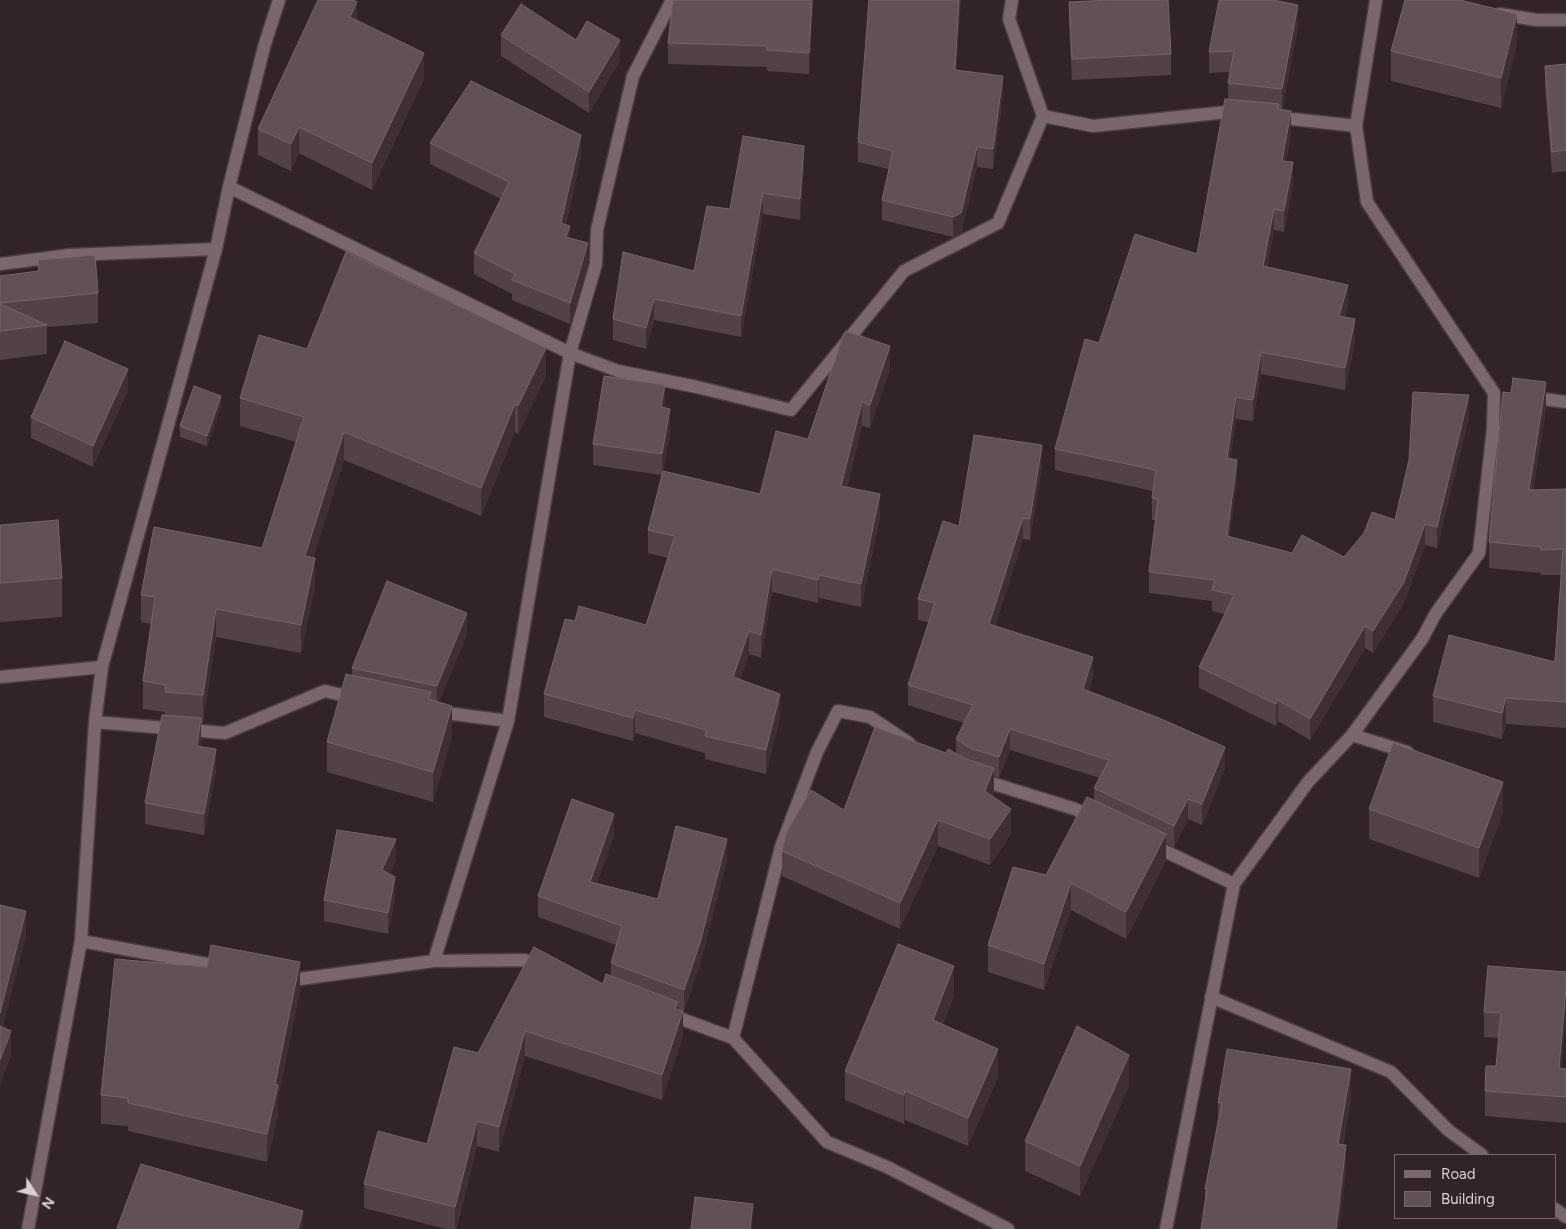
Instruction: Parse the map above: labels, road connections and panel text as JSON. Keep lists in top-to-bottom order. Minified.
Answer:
{"legend":["Road","Building"],"north":"bottom right"}
